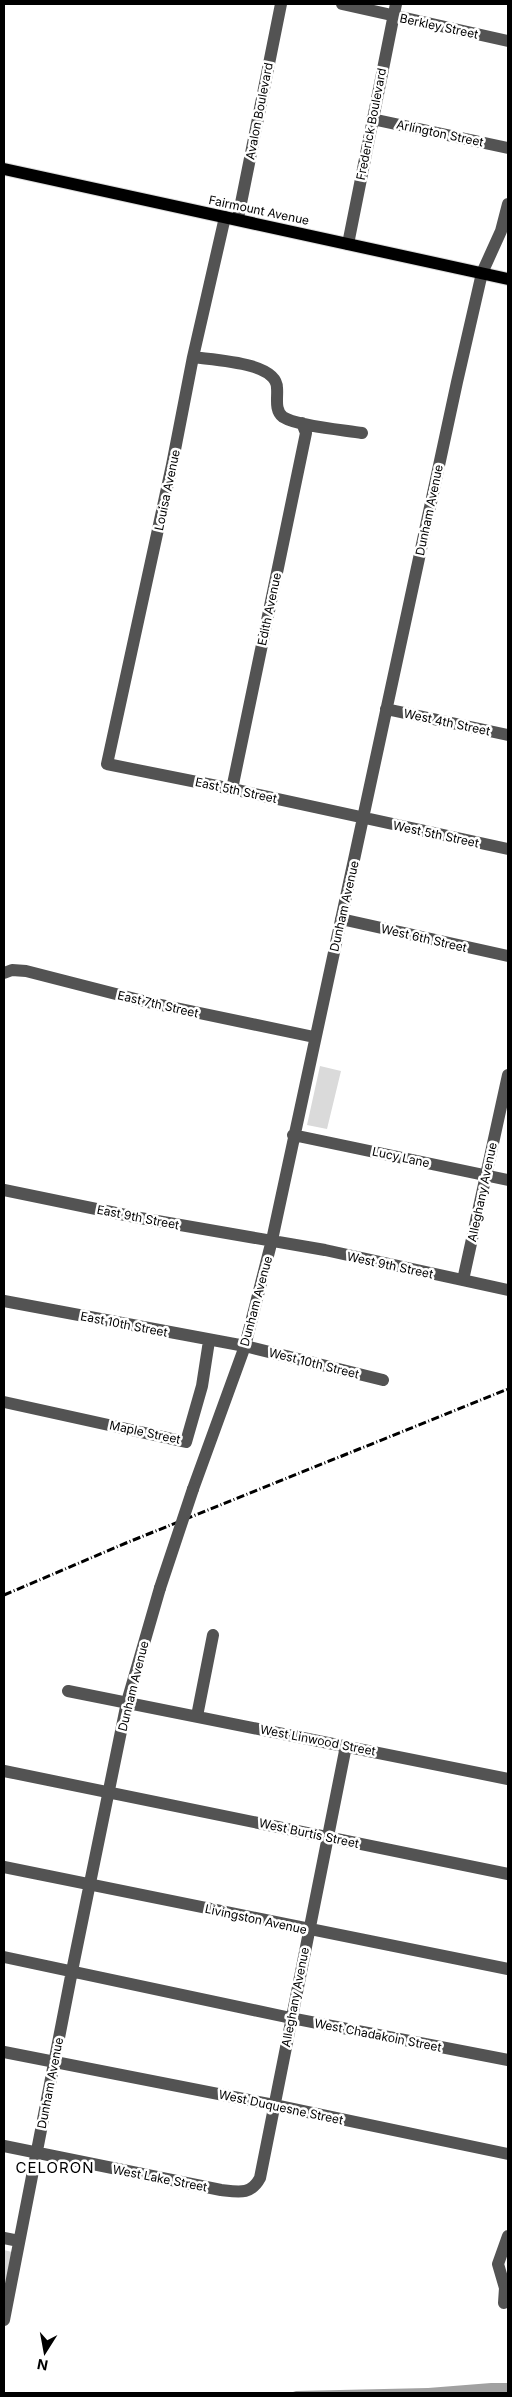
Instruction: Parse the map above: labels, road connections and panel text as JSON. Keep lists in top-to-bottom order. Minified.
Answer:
{"streets":{"main road":["Fairmount Avenue"],"street":["Berkley Street","Avalon Boulevard","Frederick Boulevard","Arlington Street","Louisa Avenue","Dunham Avenue","Edith Avenue","West 4th Street","East 5th Street","West 5th Street","West 6th Street","East 7th Street","Lucy Lane","Alleghany Avenue","East 9th Street","West 9th Street","East 10th Street","West 10th Street","Maple Street","West Linwood Street","West Burtis Street","Livingston Avenue","West Chadakoin Street","West Duquesne Street","West Lake Street"]},"crossings":[["Berkley Street","Frederick Boulevard"],["Avalon Boulevard","Fairmount Avenue"],["Avalon Boulevard","Louisa Avenue"],["Frederick Boulevard","Arlington Street"],["Frederick Boulevard","Fairmount Avenue"],["Fairmount Avenue","Louisa Avenue"],["Fairmount Avenue","Dunham Avenue"],["Louisa Avenue","East 5th Street"],["Dunham Avenue","West 4th Street"],["Dunham Avenue","East 5th Street"],["Dunham Avenue","West 5th Street"],["Dunham Avenue","West 6th Street"],["Dunham Avenue","East 7th Street"],["Dunham Avenue","Lucy Lane"],["Dunham Avenue","East 9th Street"],["Dunham Avenue","West 9th Street"],["Dunham Avenue","East 10th Street"],["Dunham Avenue","West 10th Street"],["Dunham Avenue","West Linwood Street"],["Dunham Avenue","West Burtis Street"],["Dunham Avenue","Livingston Avenue"],["Dunham Avenue","West Chadakoin Street"],["Dunham Avenue","West Duquesne Street"],["Dunham Avenue","West Lake Street"],["Edith Avenue","East 5th Street"],["East 5th Street","West 5th Street"],["Lucy Lane","Alleghany Avenue"],["Alleghany Avenue","West 9th Street"],["Alleghany Avenue","West Linwood Street"],["Alleghany Avenue","West Burtis Street"],["Alleghany Avenue","Livingston Avenue"],["Alleghany Avenue","West Chadakoin Street"],["Alleghany Avenue","West Duquesne Street"],["Alleghany Avenue","West Lake Street"],["East 9th Street","West 9th Street"],["East 10th Street","West 10th Street"],["East 10th Street","Maple Street"]],"districts":["CELORON"],"north":"bottom"}
